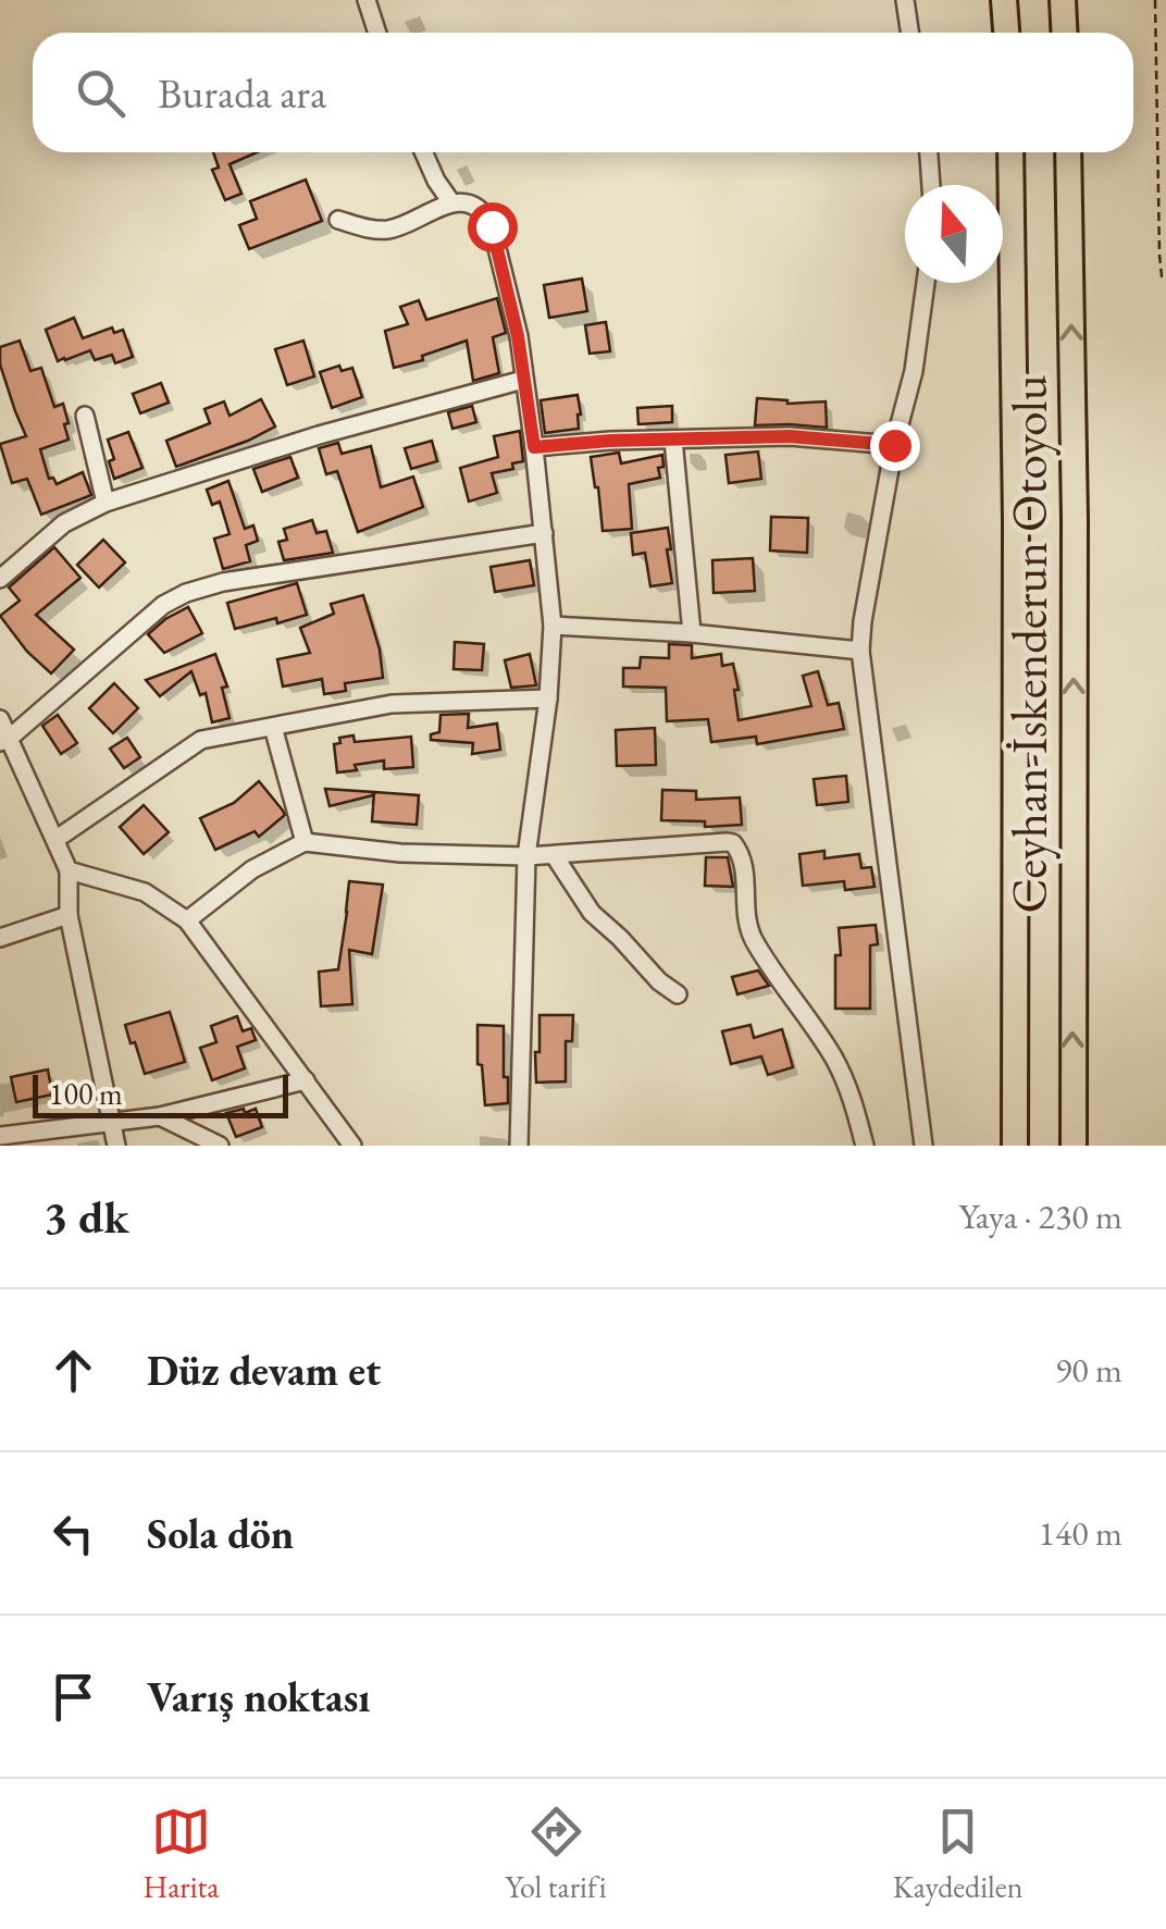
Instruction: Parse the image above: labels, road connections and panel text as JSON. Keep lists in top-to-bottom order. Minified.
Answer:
{"streets":{"highway":["Ceyhan-İskenderun Otoyolu"]},"scale_bar":"100 m","north":"top","page":{"search":"Burada ara","scale":"100 m","heading":["3 dk","Yaya · 230 m"],"list":[["Düz devam et","90 m"],["Sola dön","140 m"],"Varış noktası"],"nav":["Harita","Yol tarifi","Kaydedilen"]}}
